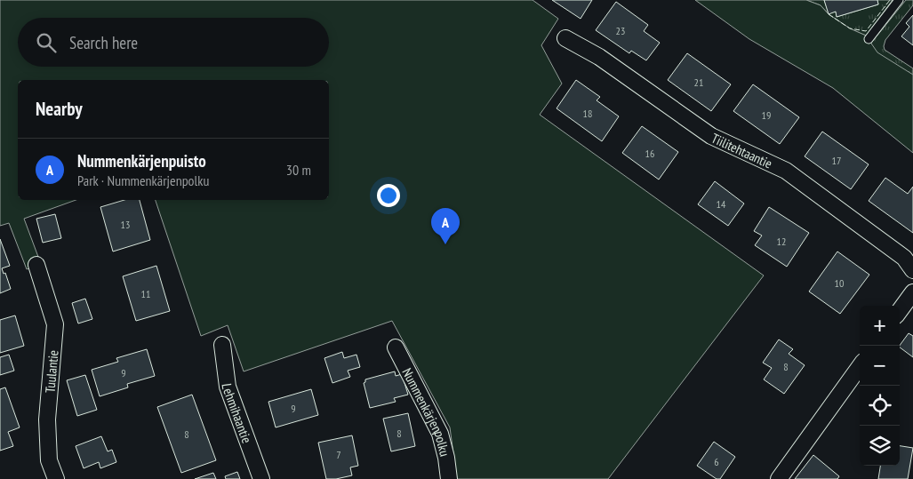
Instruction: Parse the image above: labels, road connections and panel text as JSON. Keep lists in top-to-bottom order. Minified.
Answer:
{"streets":{"street":["Tiilitehtaantie","Tuulantie","Nummenkärjenpolku","Lehmihaantie"]},"house_numbers":["23","21","18","19","16","17","14","13","12","10","11","8","9","9","8","8","7","6"],"page":{"search":"Search here","heading":"Nearby","list":[{"mark":"A","name":"Nummenkärjenpuisto","note":"Park · Nummenkärjenpolku","value":"30 m"}],"pins":"A","map_buttons":["+","−"]}}
